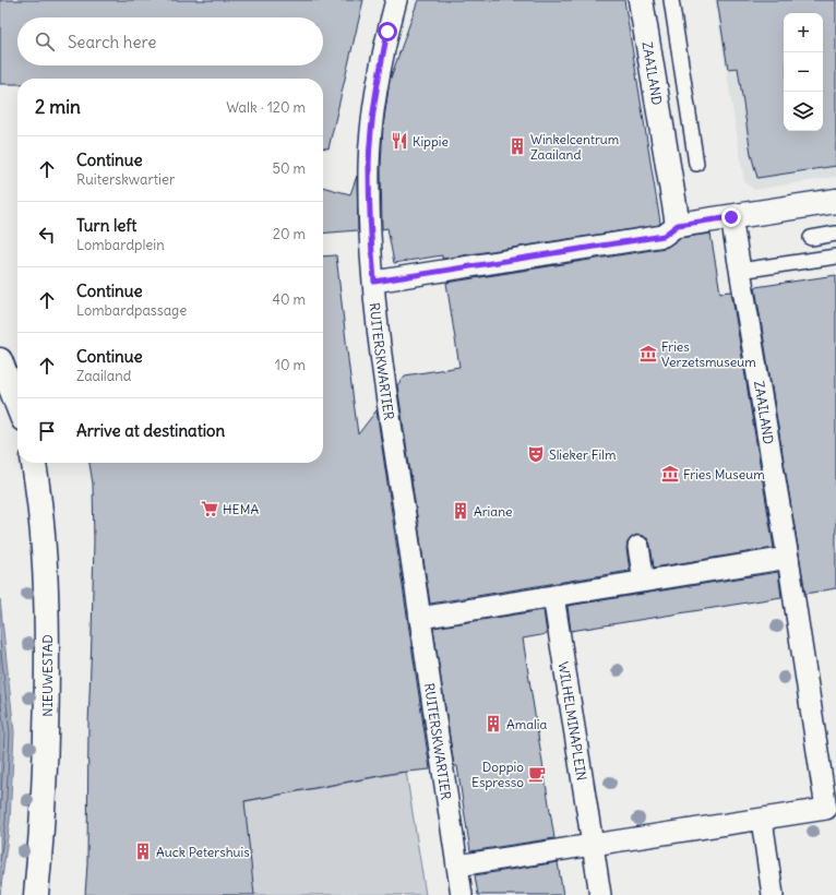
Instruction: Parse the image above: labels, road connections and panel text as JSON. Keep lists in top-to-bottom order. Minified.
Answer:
{"streets":{"street":["ZAAILAND","RUITERSKWARTIER","NIEUWESTAD","WILHELMINAPLEIN"]},"places":{"restaurant":["Kippie"],"building":["Winkelcentrum Zaailand","Ariane","Amalia","Auck Petershuis"],"museum":["Fries Verzetsmuseum","Fries Museum"],"theatre":["Slieker Film"],"supermarket":["HEMA"],"cafe":["Doppio Espresso"]},"page":{"map_buttons":["+","−"],"search":"Search here","heading":["2 min","Walk · 120 m"],"list":[["Continue","Ruiterskwartier","50 m"],["Turn left","Lombardplein","20 m"],["Continue","Lombardpassage","40 m"],["Continue","Zaailand","10 m"],"Arrive at destination"]}}
